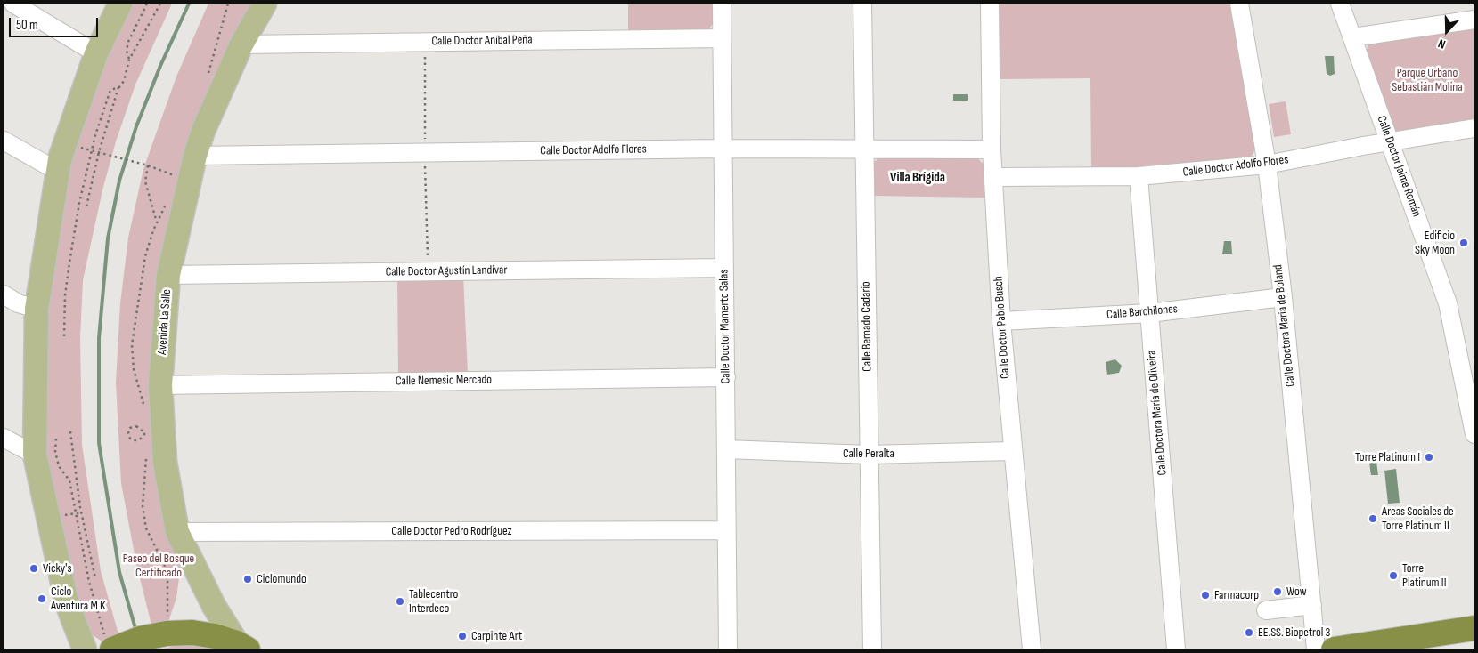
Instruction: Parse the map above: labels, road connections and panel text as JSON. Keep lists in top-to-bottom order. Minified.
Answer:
{"streets":{"main road":["Avenida La Salle"],"street":["Calle Doctor Anibal Peña","Calle Doctor Adolfo Flores","Calle Doctor Jaime Román","Calle Doctor Agustín Landívar","Calle Barchilones","Calle Doctora María de Boland","Calle Doctor Mamerto Salas","Calle Bernado Cadario","Calle Doctor Pablo Busch","Calle Nemesio Mercado","Calle Doctora María de Oliveira","Calle Peralta","Calle Doctor Pedro Rodríguez"]},"crossings":[["Calle Doctor Anibal Peña","Avenida La Salle"],["Calle Doctor Anibal Peña","Calle Doctor Mamerto Salas"],["Calle Doctor Adolfo Flores","Calle Doctor Jaime Román"],["Calle Doctor Adolfo Flores","Avenida La Salle"],["Calle Doctor Adolfo Flores","Calle Doctora María de Boland"],["Calle Doctor Adolfo Flores","Calle Doctor Mamerto Salas"],["Calle Doctor Adolfo Flores","Calle Bernado Cadario"],["Calle Doctor Adolfo Flores","Calle Doctor Pablo Busch"],["Calle Doctor Adolfo Flores","Calle Doctora María de Oliveira"],["Calle Doctor Agustín Landívar","Avenida La Salle"],["Calle Doctor Agustín Landívar","Calle Doctor Mamerto Salas"],["Calle Barchilones","Calle Doctora María de Boland"],["Calle Barchilones","Calle Doctor Pablo Busch"],["Calle Barchilones","Calle Doctora María de Oliveira"],["Avenida La Salle","Calle Nemesio Mercado"],["Avenida La Salle","Calle Doctor Pedro Rodríguez"],["Calle Doctor Mamerto Salas","Calle Nemesio Mercado"],["Calle Doctor Mamerto Salas","Calle Peralta"],["Calle Doctor Mamerto Salas","Calle Doctor Pedro Rodríguez"],["Calle Bernado Cadario","Calle Peralta"],["Calle Doctor Pablo Busch","Calle Peralta"]],"districts":["Villa Brígida"],"parks":["Parque Urbano Sebastián Molina","Paseo del Bosque Certificado"],"places":["Edificio Sky Moon","Torre Platinum I","Areas Sociales de Torre Platinum II","Vicky's","Torre Platinum II","Ciclomundo","Wow","Farmacorp","Ciclo Aventura M K","Tablecentro Interdeco","EE.SS. Biopetrol 3","Carpinte Art"],"scale_bar":"50 m","north":"bottom"}
